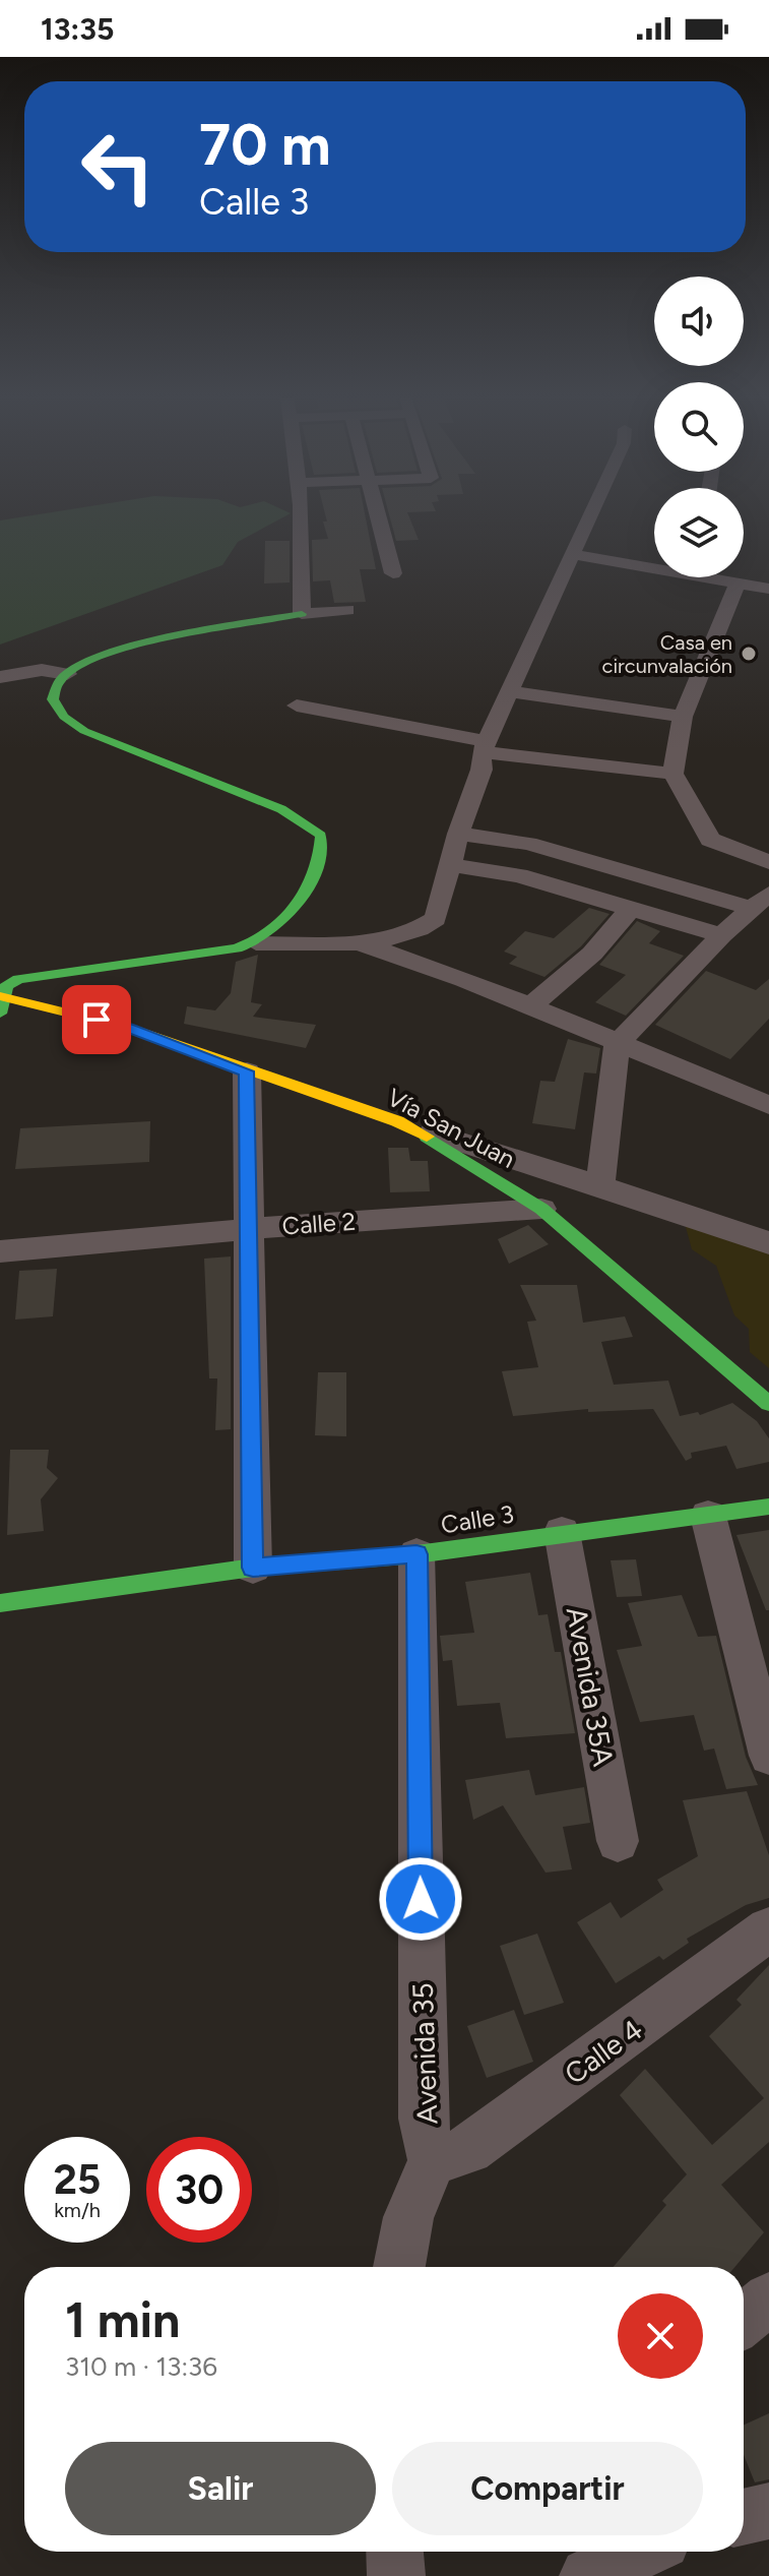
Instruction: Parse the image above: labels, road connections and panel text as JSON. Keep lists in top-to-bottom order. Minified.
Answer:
{"streets":{"street":["Vía San Juan","Calle 2","Calle 3","Avenida 35A","Calle 4","Avenida 35"]},"crossings":[["Vía San Juan","Calle 2"],["Calle 3","Avenida 35A"],["Calle 3","Avenida 35"],["Calle 4","Avenida 35"]],"places":["Casa en circunvalación"],"page":{"status":"13:35","turn":["70 m","Calle 3"],"speed":"25 km/h","limit":"30","heading":["1 min","310 m · 13:36"],"buttons":["Salir","Compartir"]}}
